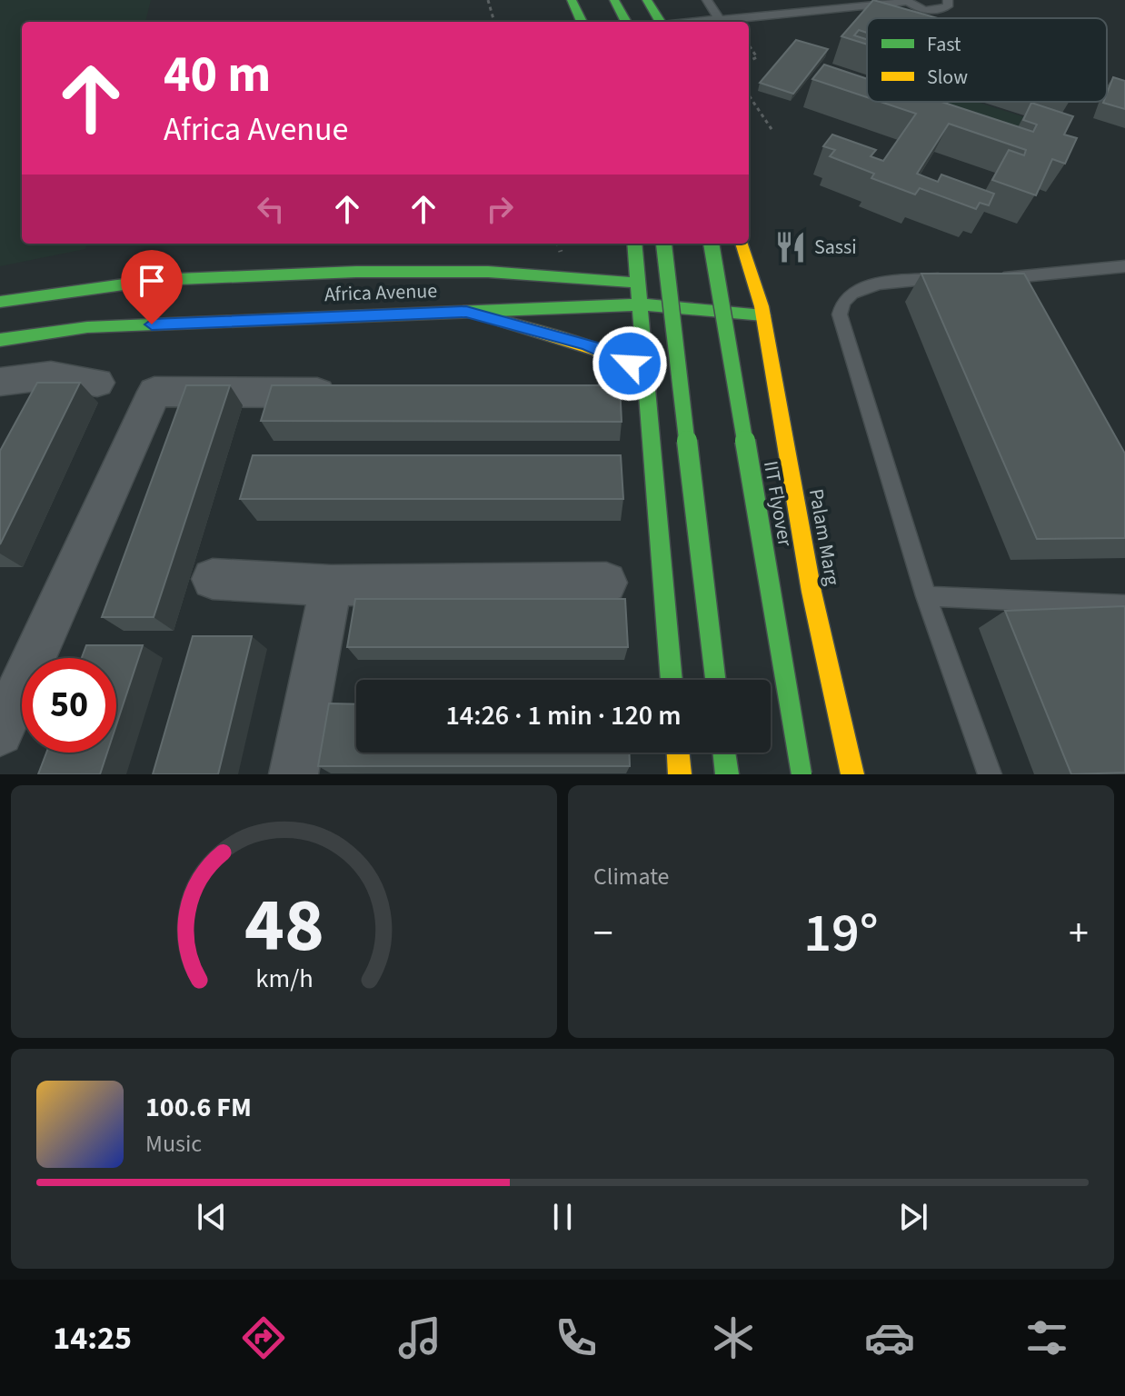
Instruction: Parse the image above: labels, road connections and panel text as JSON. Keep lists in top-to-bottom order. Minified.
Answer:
{"streets":{"main road":["Africa Avenue","IIT Flyover","Palam Marg"]},"crossings":[["Africa Avenue","Palam Marg"]],"places":{"restaurant":["Sassi"]},"legend":["Fast","Slow"],"page":{"turn":["40 m","Africa Avenue"],"limit":"50","trip":"14:26 · 1 min · 120 m","tile":"Climate","heat":["−","19°","+"],"song":["100.6 FM","Music"],"tabs":"14:25","gauge":["48","km/h"]}}
